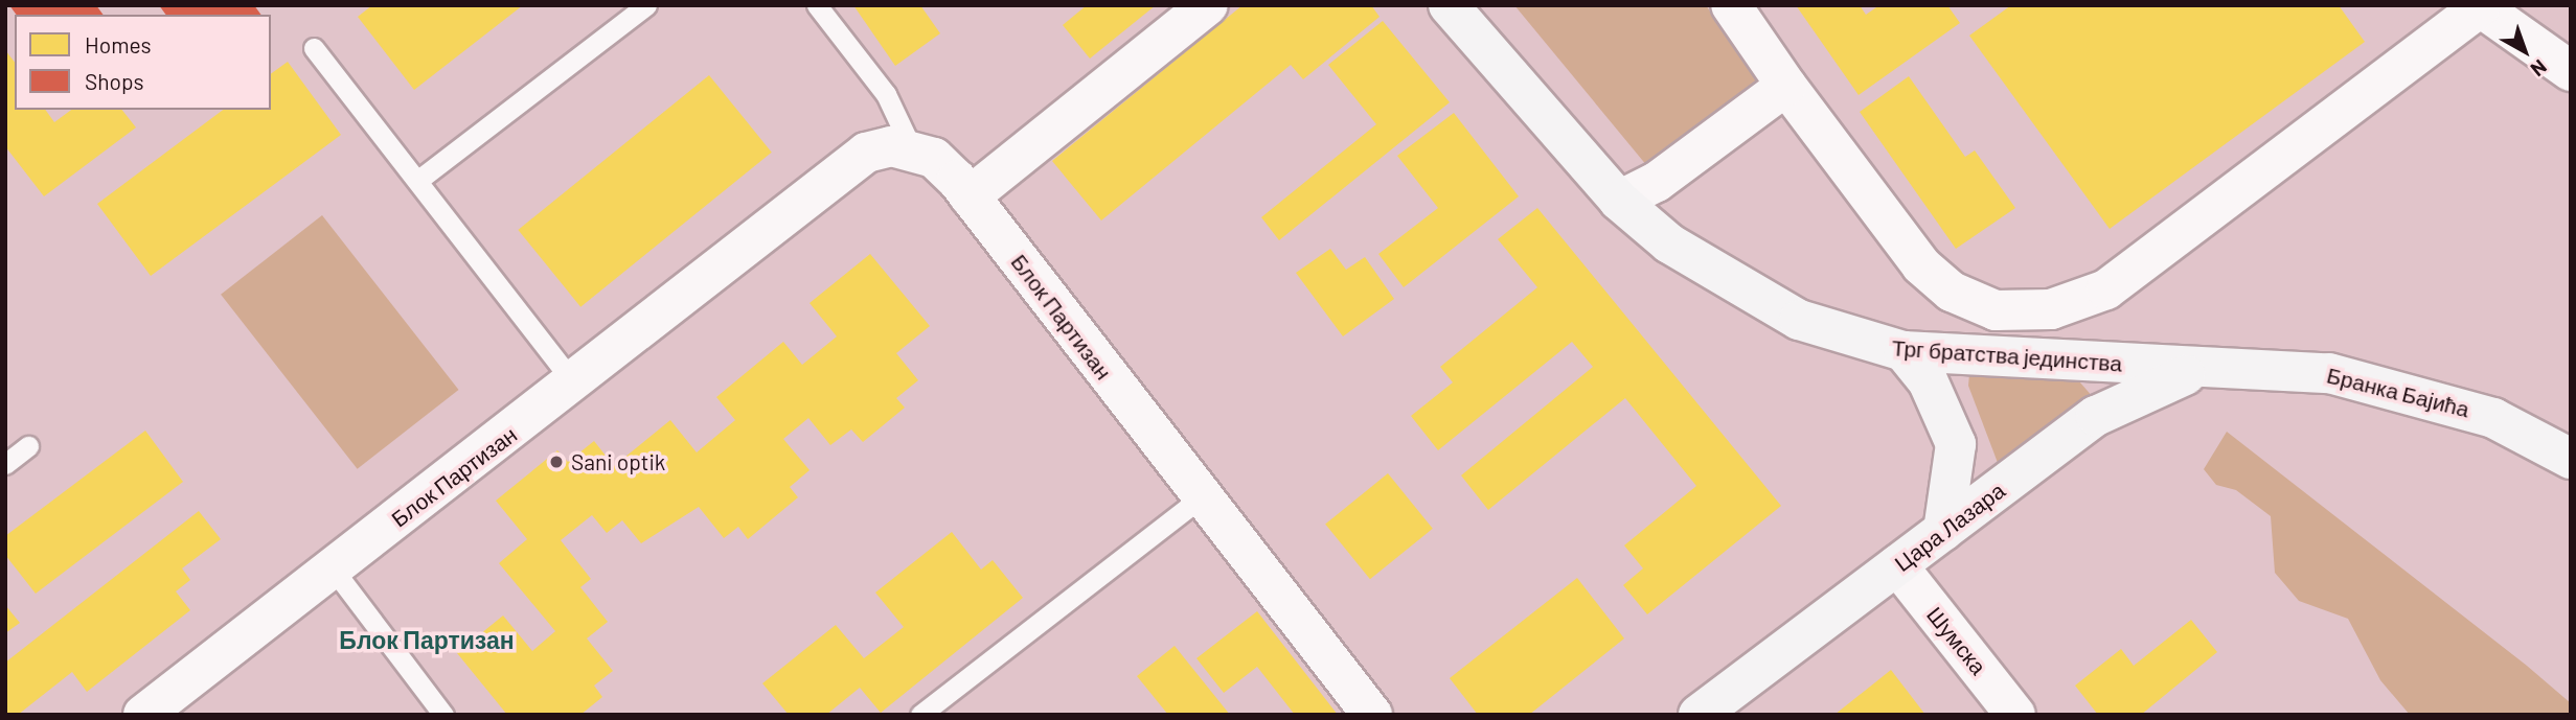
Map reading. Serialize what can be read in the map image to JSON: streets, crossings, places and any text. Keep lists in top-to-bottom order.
{
  "streets": {
    "main road": ["Трг братства јединства", "Бранка Бајића", "Цара Лазара"],
    "street": ["Блок Партизан", "Шумска"]
  },
  "crossings": [
    ["Трг братства јединства", "Бранка Бајића"],
    ["Трг братства јединства", "Цара Лазара"],
    ["Бранка Бајића", "Цара Лазара"],
    ["Цара Лазара", "Шумска"]
  ],
  "districts": ["Блок Партизан"],
  "places": ["Sani optik"],
  "legend": ["Homes", "Shops"],
  "north": "bottom right"
}
